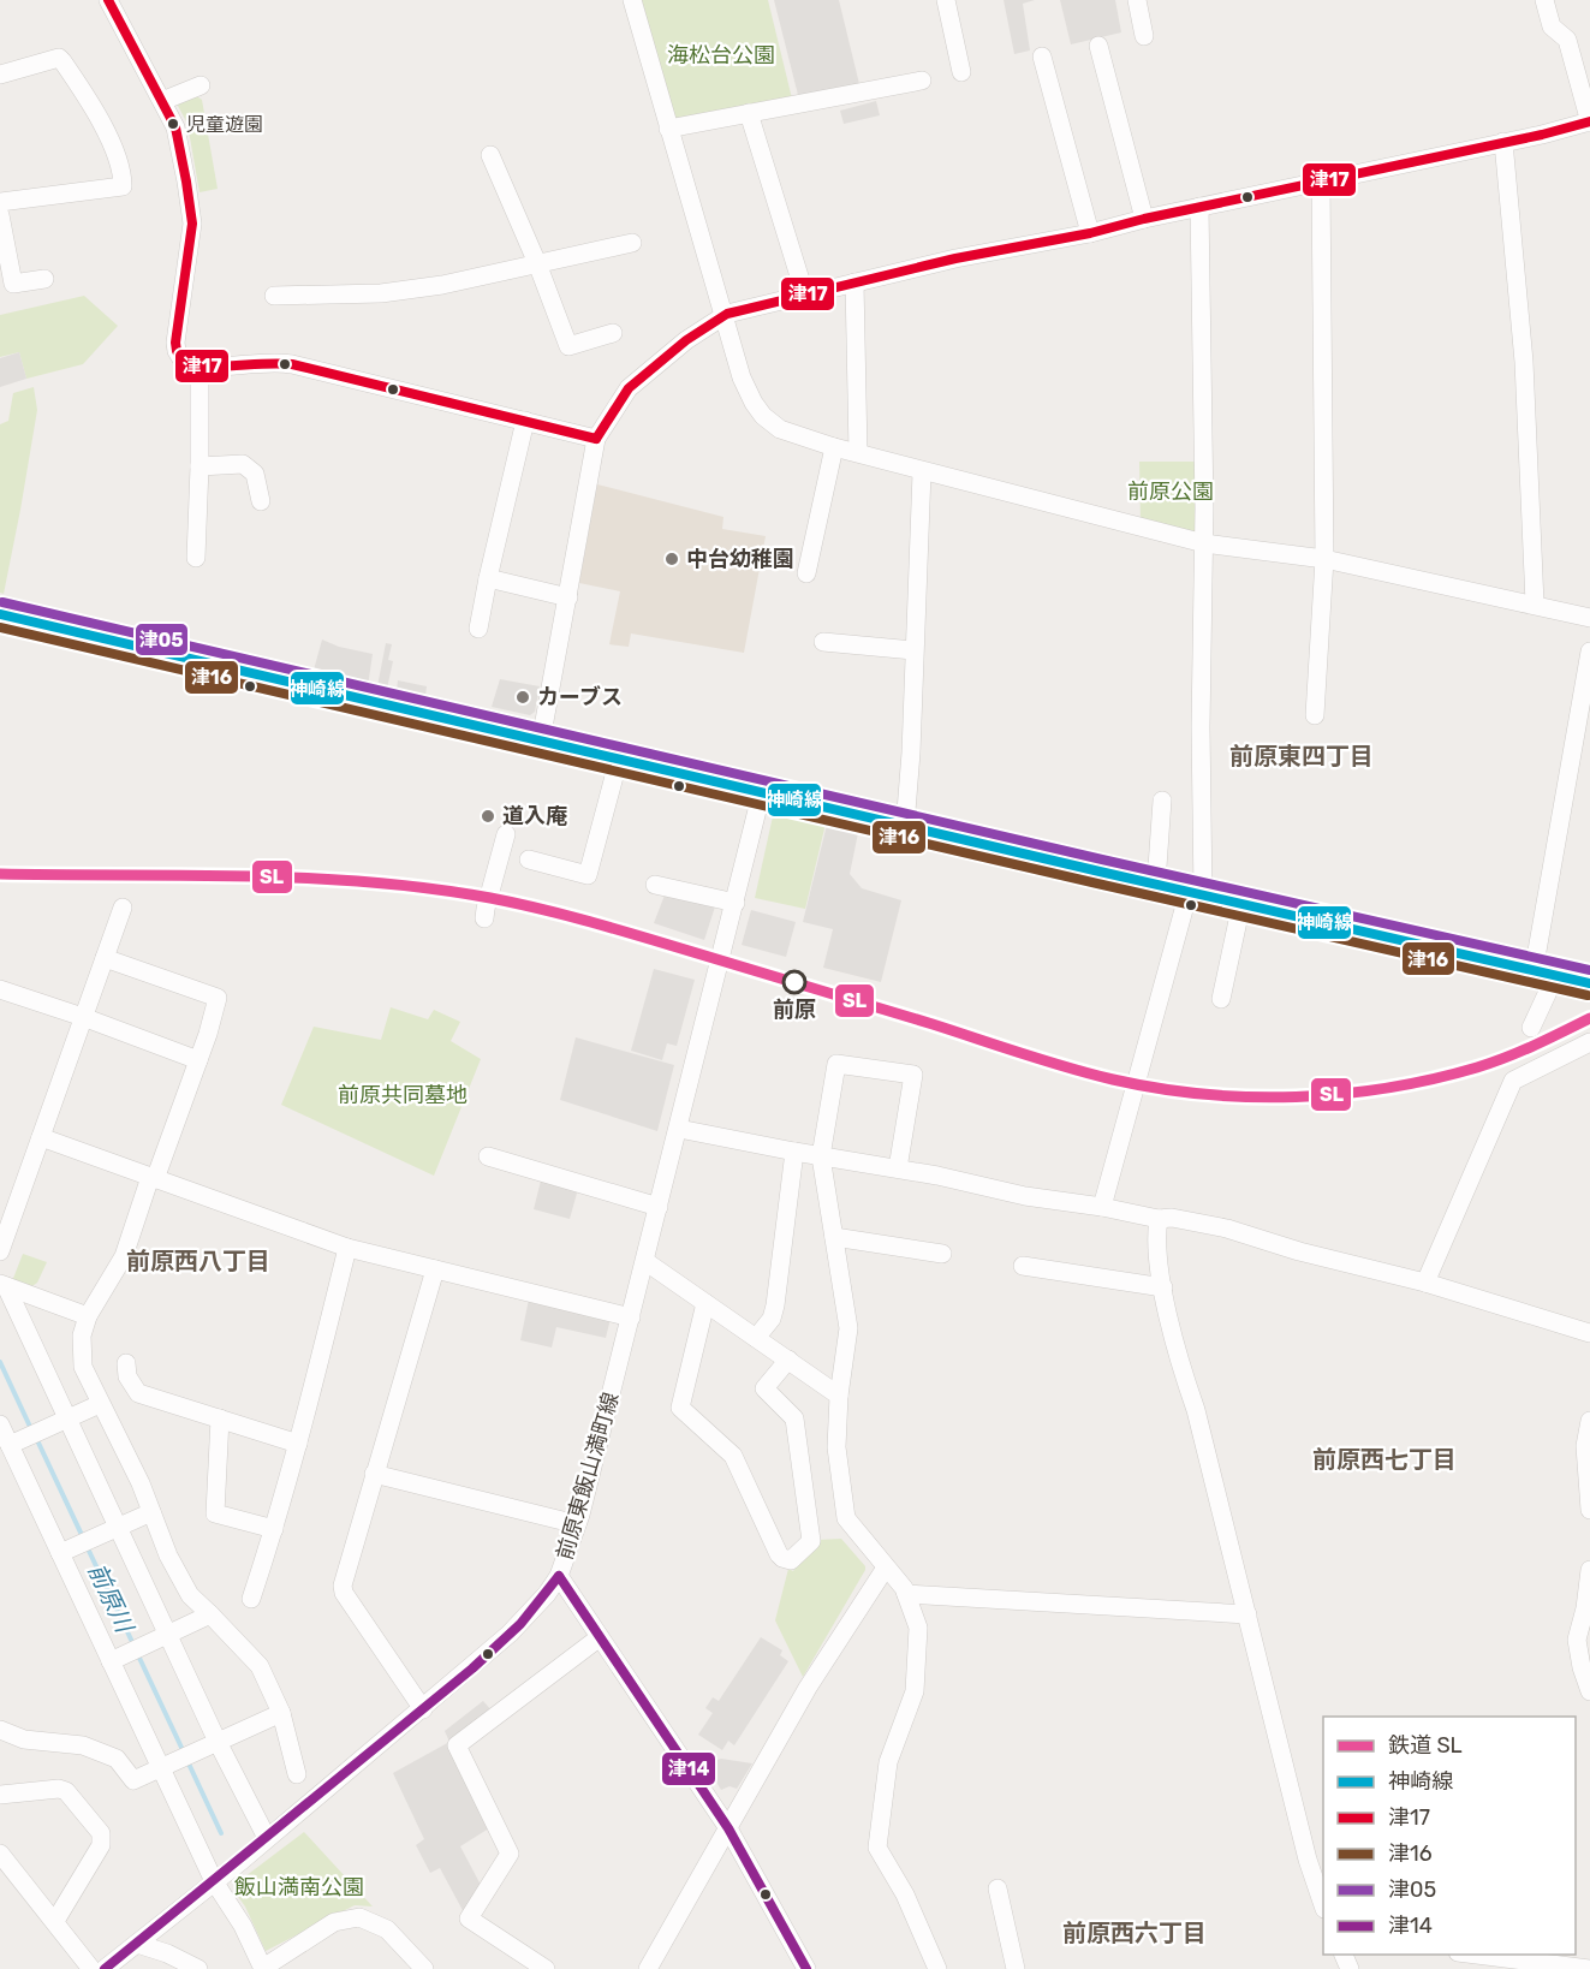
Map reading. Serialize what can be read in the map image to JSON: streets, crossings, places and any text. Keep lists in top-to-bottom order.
{
  "streets": {
    "street": ["前原東飯山満町線"]
  },
  "districts": [
    "前原東四丁目",
    "前原西八丁目",
    "前原西七丁目",
    "前原西六丁目"
  ],
  "water": ["前原川"],
  "parks": [
    "海松台公園",
    "前原公園",
    "前原共同墓地",
    "飯山満南公園"
  ],
  "places": [
    "児童遊園",
    "中台幼稚園",
    "カーブス",
    "道入庵",
    "前原"
  ],
  "lines": [
    "transit line 津17",
    "transit line 津05",
    "transit line 神崎線",
    "transit line 津16",
    "rail line SL",
    "transit line 津14"
  ],
  "legend": [
    "鉄道 SL",
    "神崎線",
    "津17",
    "津16",
    "津05",
    "津14"
  ]
}
